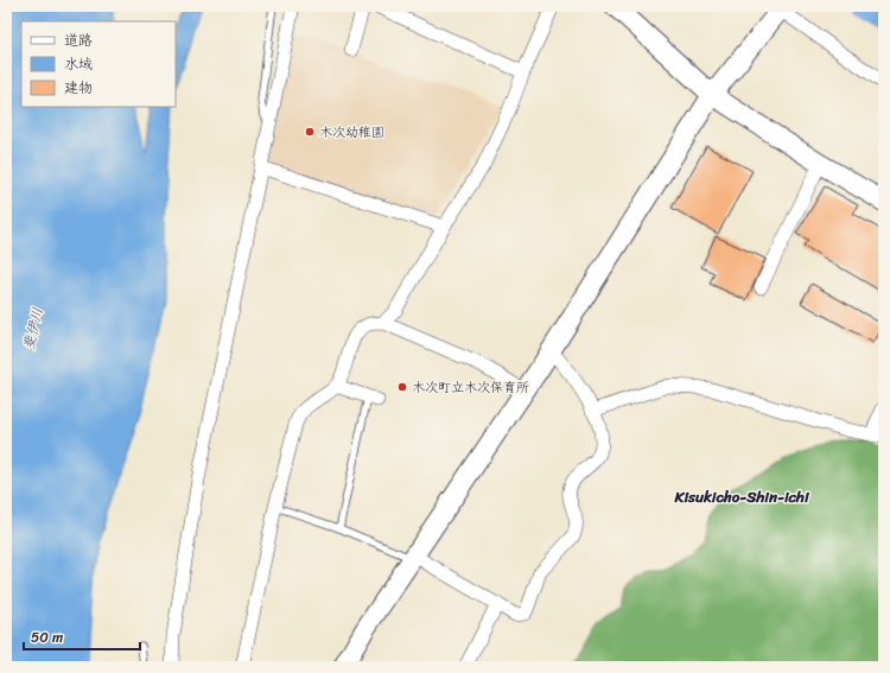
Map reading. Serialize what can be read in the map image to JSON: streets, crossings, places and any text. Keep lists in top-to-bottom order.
{
  "districts": ["Kisukicho-Shin-ichi"],
  "water": ["斐伊川"],
  "places": ["木次幼稚園", "木次町立木次保育所"],
  "legend": ["道路", "水域", "建物"],
  "scale_bar": "50 m"
}
